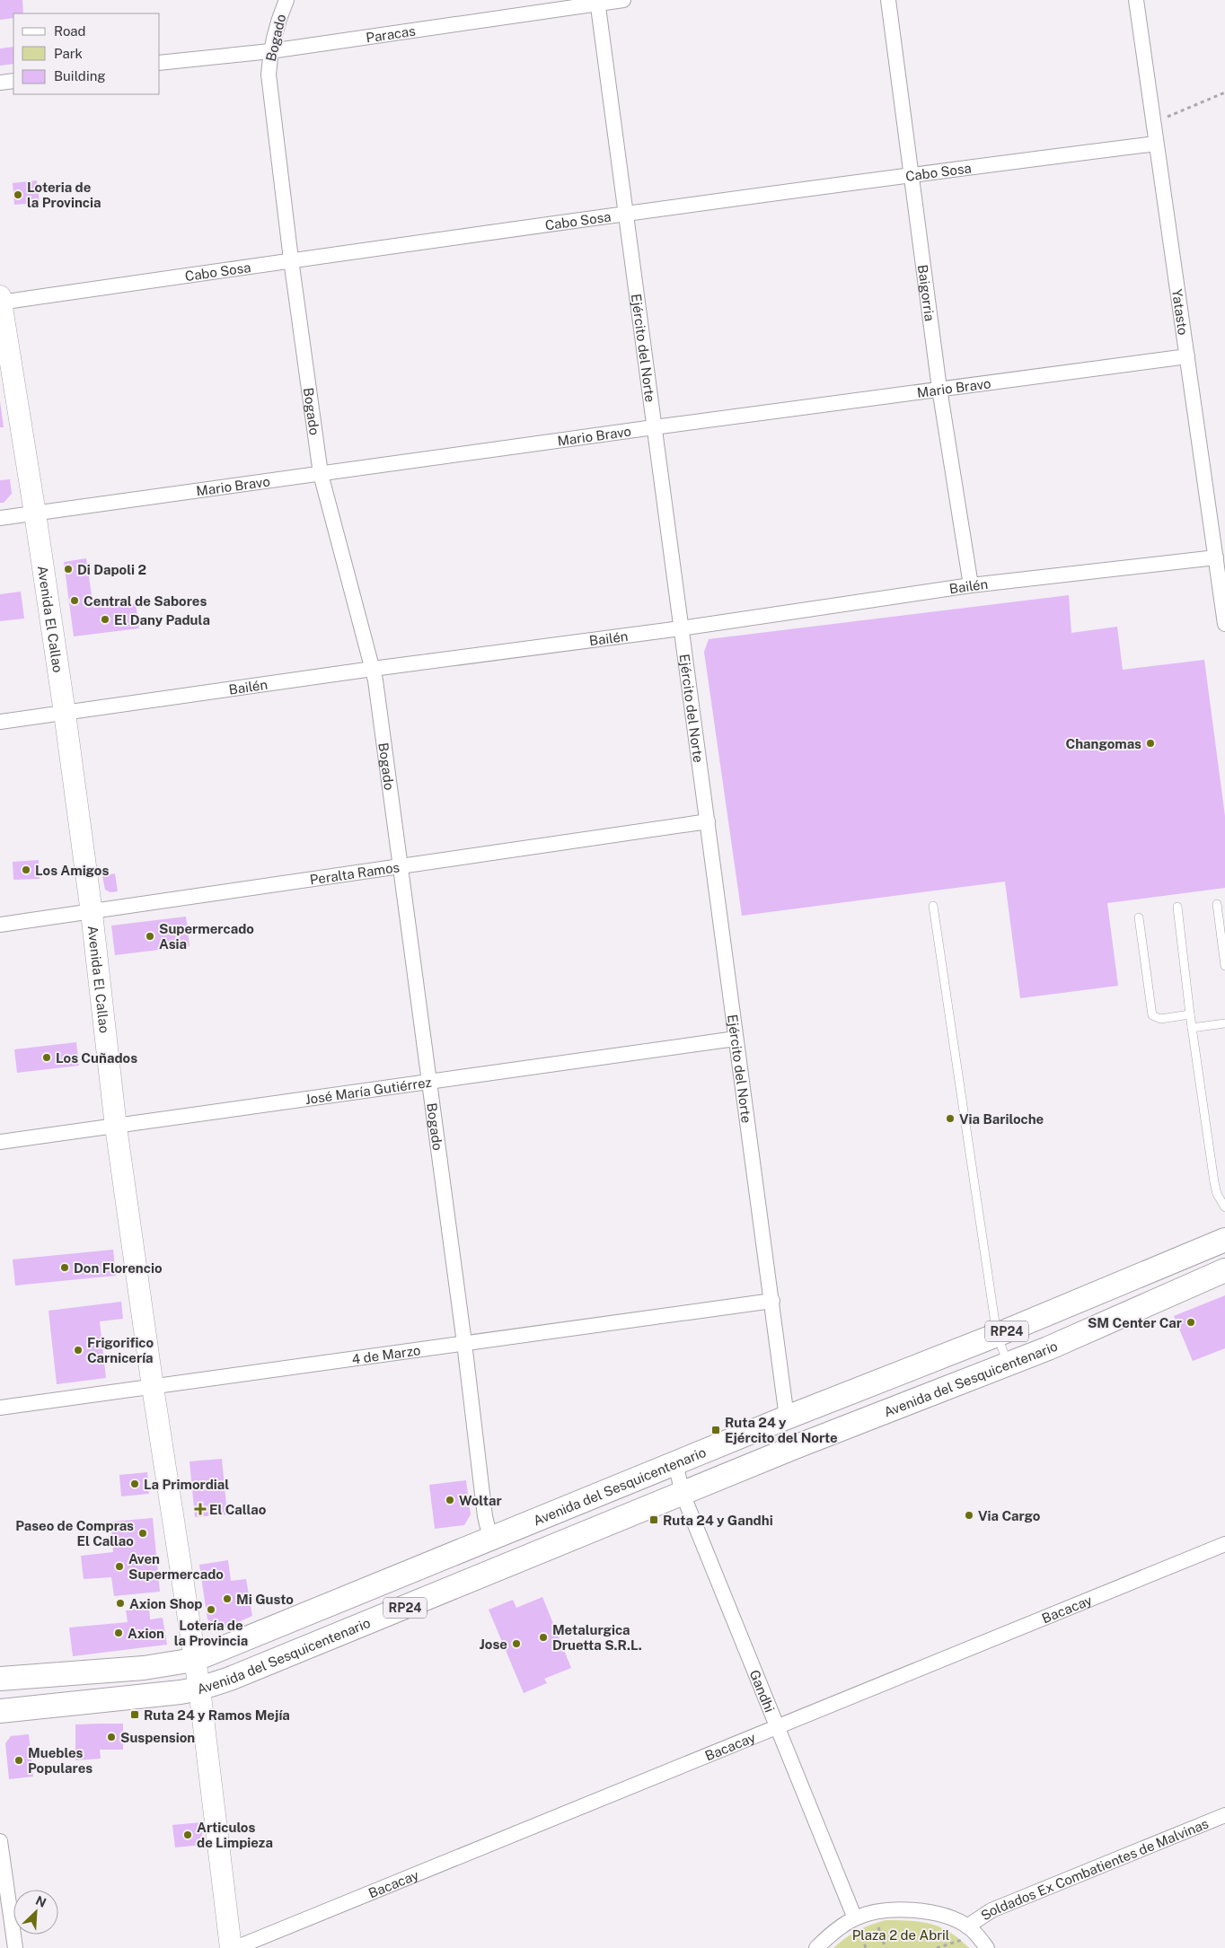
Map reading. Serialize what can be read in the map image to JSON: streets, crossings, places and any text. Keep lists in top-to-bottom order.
{
  "streets": {
    "main road": ["RP24", "Avenida del Sesquicentenario"],
    "street": [
      "Paracas",
      "Bogado",
      "Cabo Sosa",
      "Baigorria",
      "Yatasto",
      "Ejército del Norte",
      "Mario Bravo",
      "Bailén",
      "Avenida El Callao",
      "Peralta Ramos",
      "José María Gutiérrez",
      "4 de Marzo",
      "Bacacay",
      "Gandhi",
      "Soldados Ex Combatientes de Malvinas"
    ]
  },
  "crossings": [
    ["Paracas", "Bogado"],
    ["Paracas", "Ejército del Norte"],
    ["Bogado", "Cabo Sosa"],
    ["Bogado", "Mario Bravo"],
    ["Bogado", "Bailén"],
    ["Bogado", "Peralta Ramos"],
    ["Bogado", "José María Gutiérrez"],
    ["Bogado", "4 de Marzo"],
    ["Bogado", "Avenida del Sesquicentenario"],
    ["Cabo Sosa", "Baigorria"],
    ["Cabo Sosa", "Yatasto"],
    ["Cabo Sosa", "Ejército del Norte"],
    ["Cabo Sosa", "Avenida El Callao"],
    ["Baigorria", "Mario Bravo"],
    ["Baigorria", "Bailén"],
    ["Yatasto", "Mario Bravo"],
    ["Yatasto", "Bailén"],
    ["Ejército del Norte", "Mario Bravo"],
    ["Ejército del Norte", "Bailén"],
    ["Ejército del Norte", "Peralta Ramos"],
    ["Ejército del Norte", "José María Gutiérrez"],
    ["Ejército del Norte", "4 de Marzo"],
    ["Ejército del Norte", "Avenida del Sesquicentenario"],
    ["Mario Bravo", "Avenida El Callao"],
    ["Bailén", "Avenida El Callao"],
    ["Avenida El Callao", "Peralta Ramos"],
    ["Avenida El Callao", "José María Gutiérrez"],
    ["Avenida El Callao", "4 de Marzo"],
    ["Avenida El Callao", "Avenida del Sesquicentenario"],
    ["Avenida del Sesquicentenario", "Gandhi"],
    ["Bacacay", "Gandhi"],
    ["Gandhi", "Soldados Ex Combatientes de Malvinas"]
  ],
  "parks": ["Plaza 2 de Abril"],
  "places": {
    "other": [
      "Loteria de la Provincia",
      "Di Dapoli 2",
      "Central de Sabores",
      "El Dany Padula",
      "Changomas",
      "Los Amigos",
      "Supermercado Asia",
      "Los Cuñados",
      "Via Bariloche",
      "Don Florencio",
      "SM Center Car",
      "Frigorifico Carnicería",
      "La Primordial",
      "Woltar",
      "Via Cargo",
      "Paseo de Compras El Callao",
      "Aven Supermercado",
      "Mi Gusto",
      "Axion Shop",
      "Lotería de la Provincia",
      "Axion",
      "Metalurgica Druetta S.R.L.",
      "Jose",
      "Suspension",
      "Muebles Populares",
      "Articulos de Limpieza"
    ],
    "transit": ["Ruta 24 y Ejército del Norte", "Ruta 24 y Gandhi", "Ruta 24 y Ramos Mejía"],
    "health": ["El Callao"]
  },
  "legend": ["Road", "Park", "Building"],
  "north": "top right"
}
